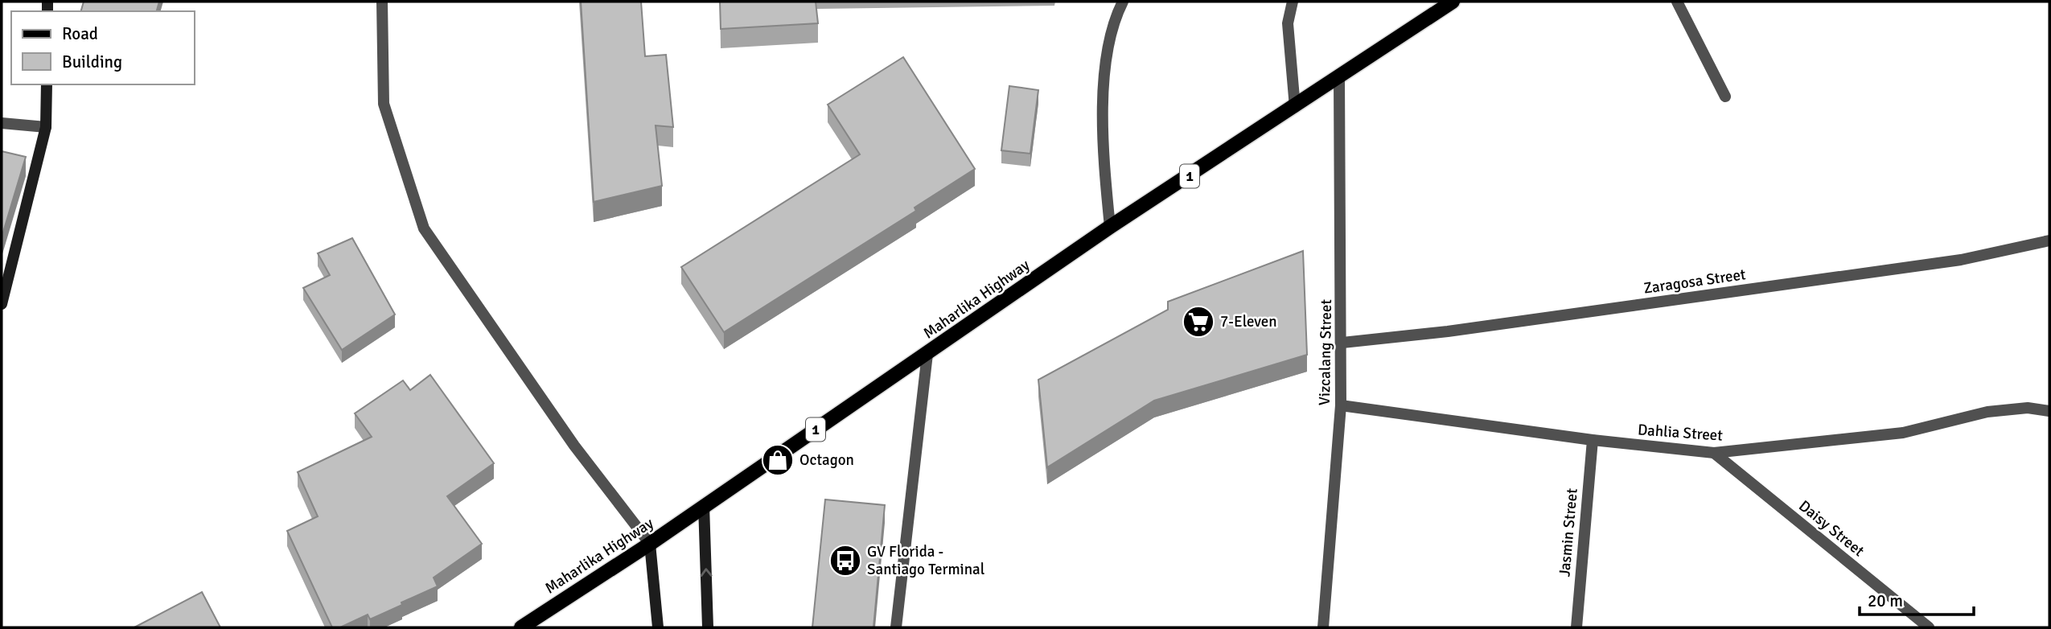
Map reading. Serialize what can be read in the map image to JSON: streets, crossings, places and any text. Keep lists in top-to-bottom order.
{
  "streets": {
    "main road": ["1", "Maharlika Highway"],
    "street": [
      "Zaragosa Street",
      "Vizcalang Street",
      "Dahlia Street",
      "Daisy Street",
      "Jasmin Street"
    ]
  },
  "crossings": [
    ["Zaragosa Street", "Vizcalang Street"],
    ["Maharlika Highway", "Vizcalang Street"],
    ["Vizcalang Street", "Dahlia Street"],
    ["Dahlia Street", "Daisy Street"],
    ["Dahlia Street", "Jasmin Street"]
  ],
  "places": {
    "supermarket": ["7-Eleven"],
    "shop": ["Octagon"],
    "bus stop": ["GV Florida - Santiago Terminal"]
  },
  "legend": ["Road", "Building"],
  "scale_bar": "20 m"
}
